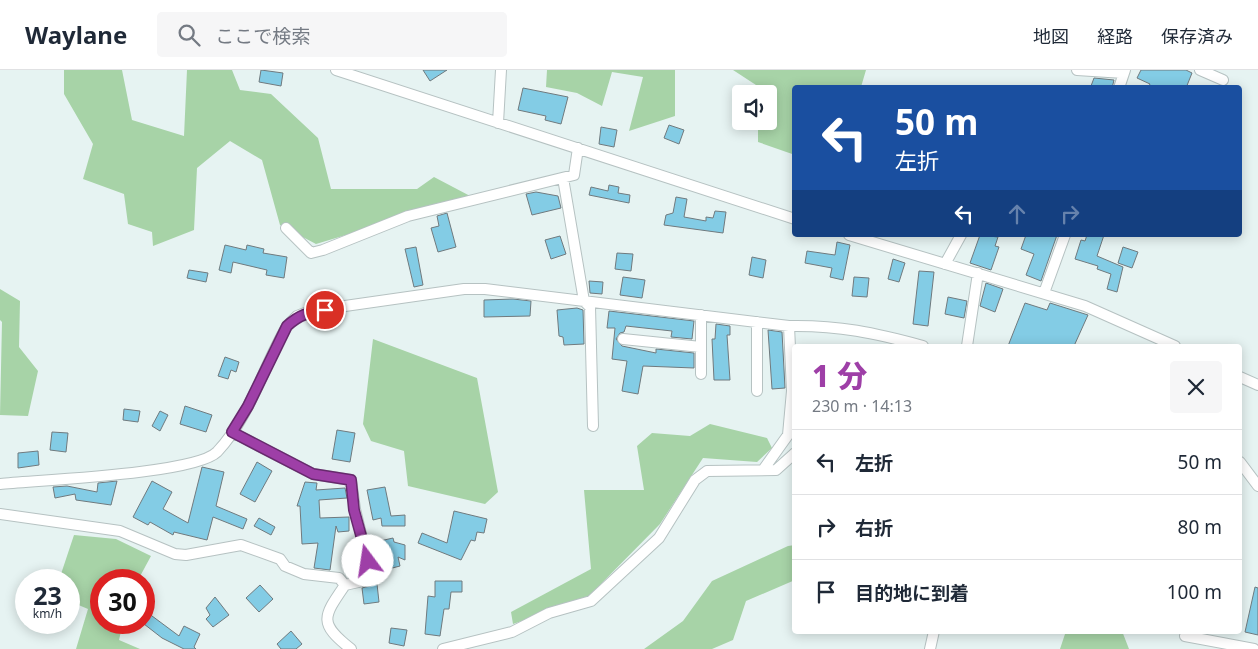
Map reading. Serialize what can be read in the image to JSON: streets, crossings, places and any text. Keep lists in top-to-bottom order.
{
  "page": {
    "header": "Waylane",
    "search": "ここで検索",
    "nav": ["地図", "経路", "保存済み"],
    "turn": ["50 m", "左折"],
    "heading": ["1 分", "230 m · 14:13"],
    "list": [
      {
        "name": "左折",
        "value": "50 m"
      },
      {
        "name": "右折",
        "value": "80 m"
      },
      {
        "name": "目的地に到着",
        "value": "100 m"
      }
    ],
    "speed": "23 km/h",
    "limit": "30"
  }
}
